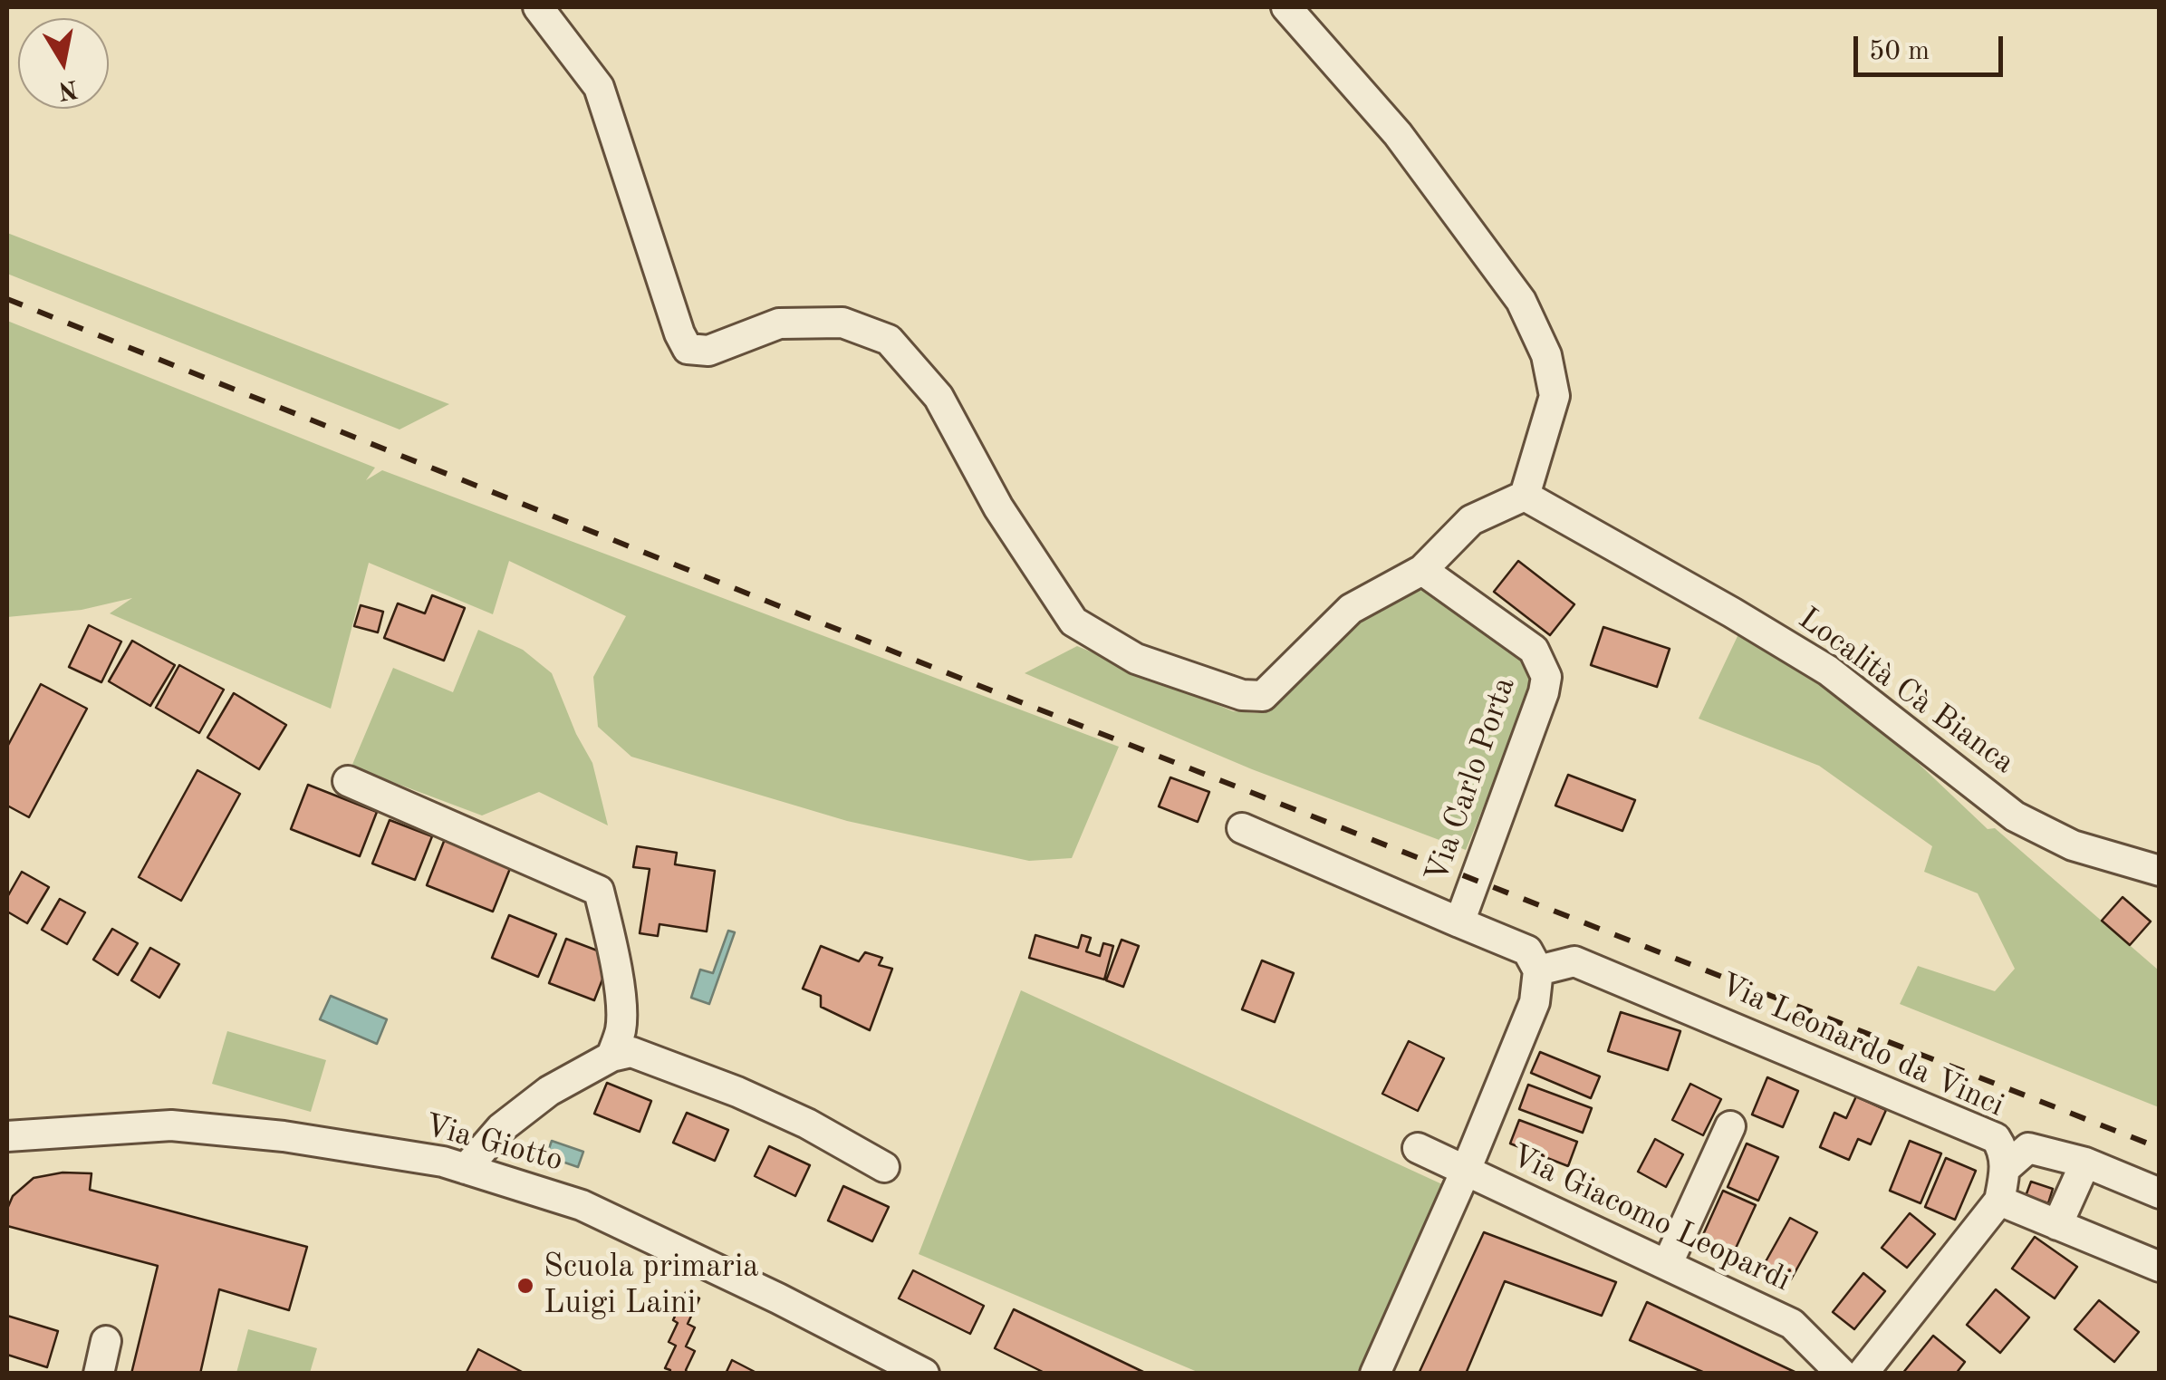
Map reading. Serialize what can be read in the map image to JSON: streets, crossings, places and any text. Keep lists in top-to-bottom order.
{
  "streets": {
    "street": [
      "Località Cà Bianca",
      "Via Carlo Porta",
      "Via Leonardo da Vinci",
      "Via Giotto",
      "Via Giacomo Leopardi"
    ]
  },
  "crossings": [
    ["Via Carlo Porta", "Via Leonardo da Vinci"]
  ],
  "places": ["Scuola primaria Luigi Laini"],
  "scale_bar": "50 m",
  "north": "bottom"
}
